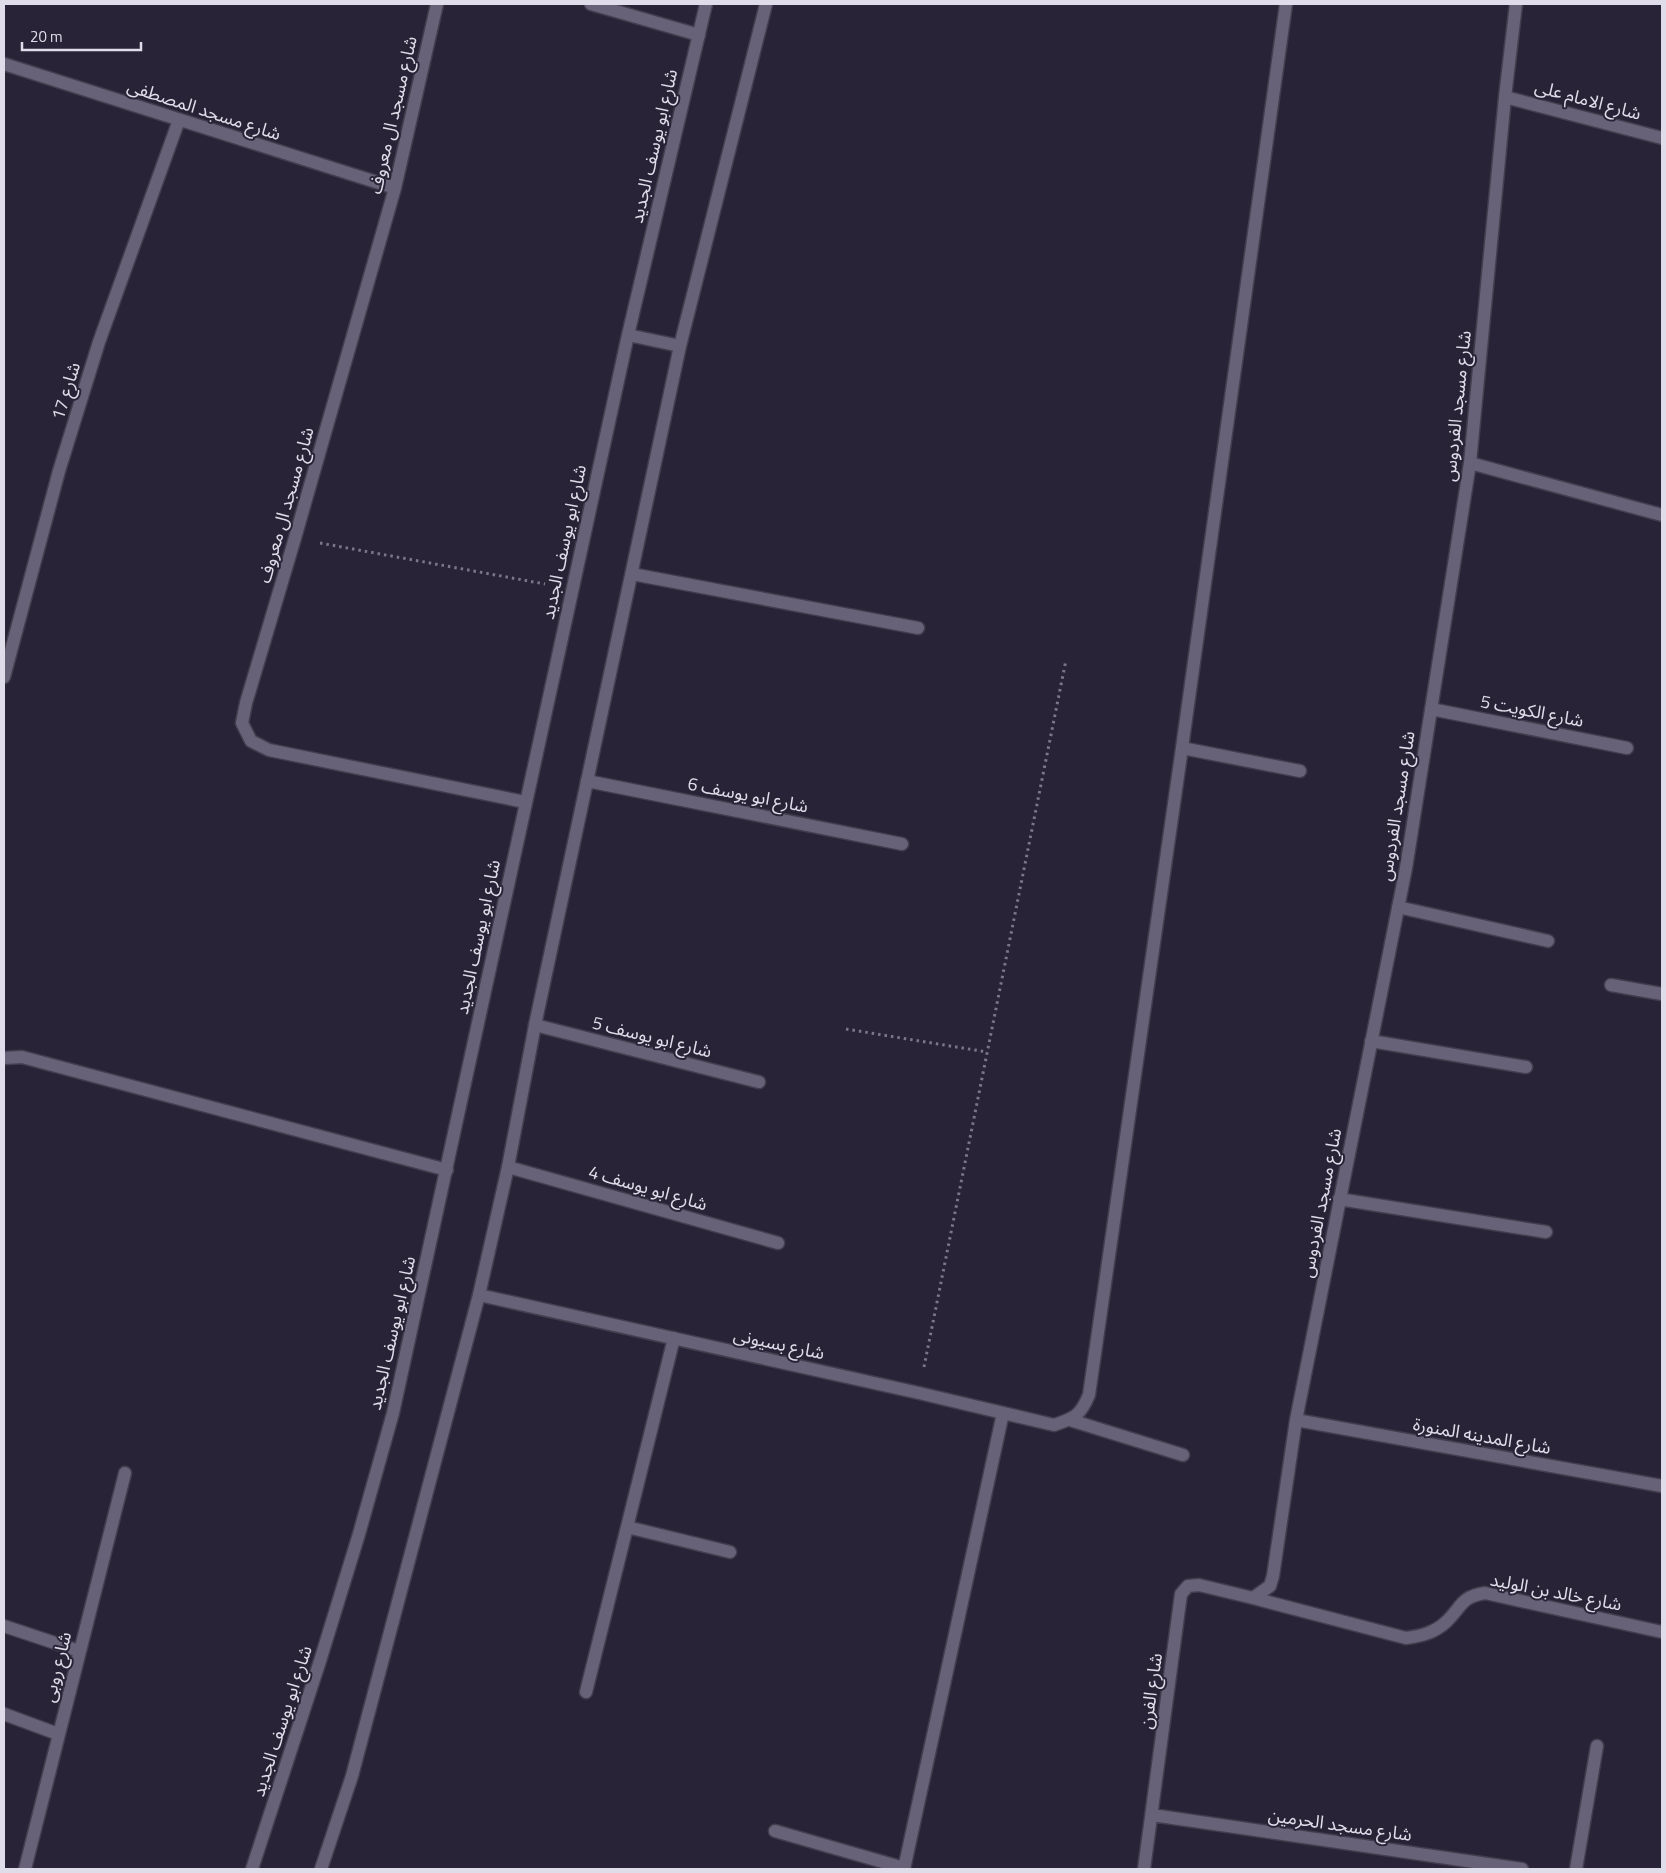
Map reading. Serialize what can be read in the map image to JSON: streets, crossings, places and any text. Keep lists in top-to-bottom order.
{
  "streets": {
    "street": [
      "شارع الامام على",
      "شارع مسجد المصطفى",
      "شارع مسجد ال معروف",
      "شارع ابو يوسف الجديد",
      "شارع 17",
      "شارع مسجد الفردوس",
      "شارع الكويت 5",
      "شارع ابو يوسف 6",
      "شارع ابو يوسف 5",
      "شارع ابو يوسف 4",
      "شارع بسيونى",
      "شارع المدينه المنورة",
      "شارع خالد بن الوليد",
      "شارع روبى",
      "شارع الفرن",
      "شارع مسجد الحرمين"
    ]
  },
  "crossings": [
    ["شارع الامام على", "شارع مسجد الفردوس"],
    ["شارع مسجد المصطفى", "شارع مسجد ال معروف"],
    ["شارع مسجد المصطفى", "شارع 17"],
    ["شارع مسجد ال معروف", "شارع ابو يوسف الجديد"],
    ["شارع مسجد الفردوس", "شارع الكويت 5"],
    ["شارع مسجد الفردوس", "شارع المدينه المنورة"],
    ["شارع مسجد الفردوس", "شارع خالد بن الوليد"],
    ["شارع مسجد الفردوس", "شارع الفرن"],
    ["شارع خالد بن الوليد", "شارع الفرن"],
    ["شارع الفرن", "شارع مسجد الحرمين"]
  ],
  "scale_bar": "20 m"
}
